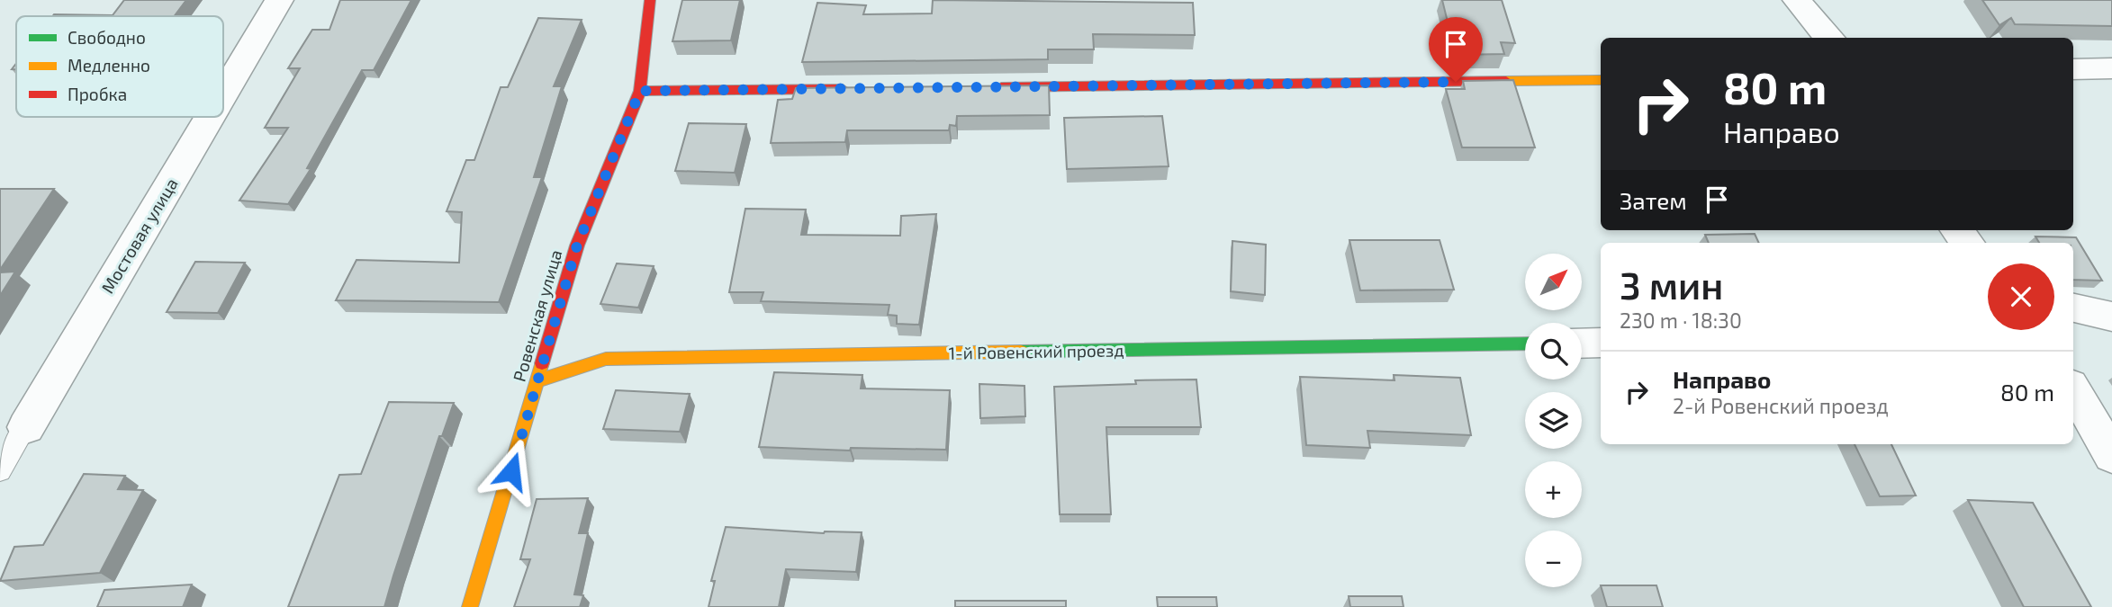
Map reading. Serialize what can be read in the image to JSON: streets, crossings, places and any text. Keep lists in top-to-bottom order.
{
  "streets": {
    "street": ["Мостовая улица", "Ровенская улица", "1-й Ровенский проезд"]
  },
  "crossings": [
    ["Ровенская улица", "1-й Ровенский проезд"]
  ],
  "legend": ["Свободно", "Медленно", "Пробка"],
  "north": "top right",
  "page": {
    "turn": ["80 m", "Направо"],
    "then": "Затем",
    "heading": ["3 мин", "230 m · 18:30"],
    "map_buttons": ["+", "−"],
    "list": [
      {
        "name": "Направо",
        "note": "2-й Ровенский проезд",
        "value": "80 m"
      }
    ]
  }
}
